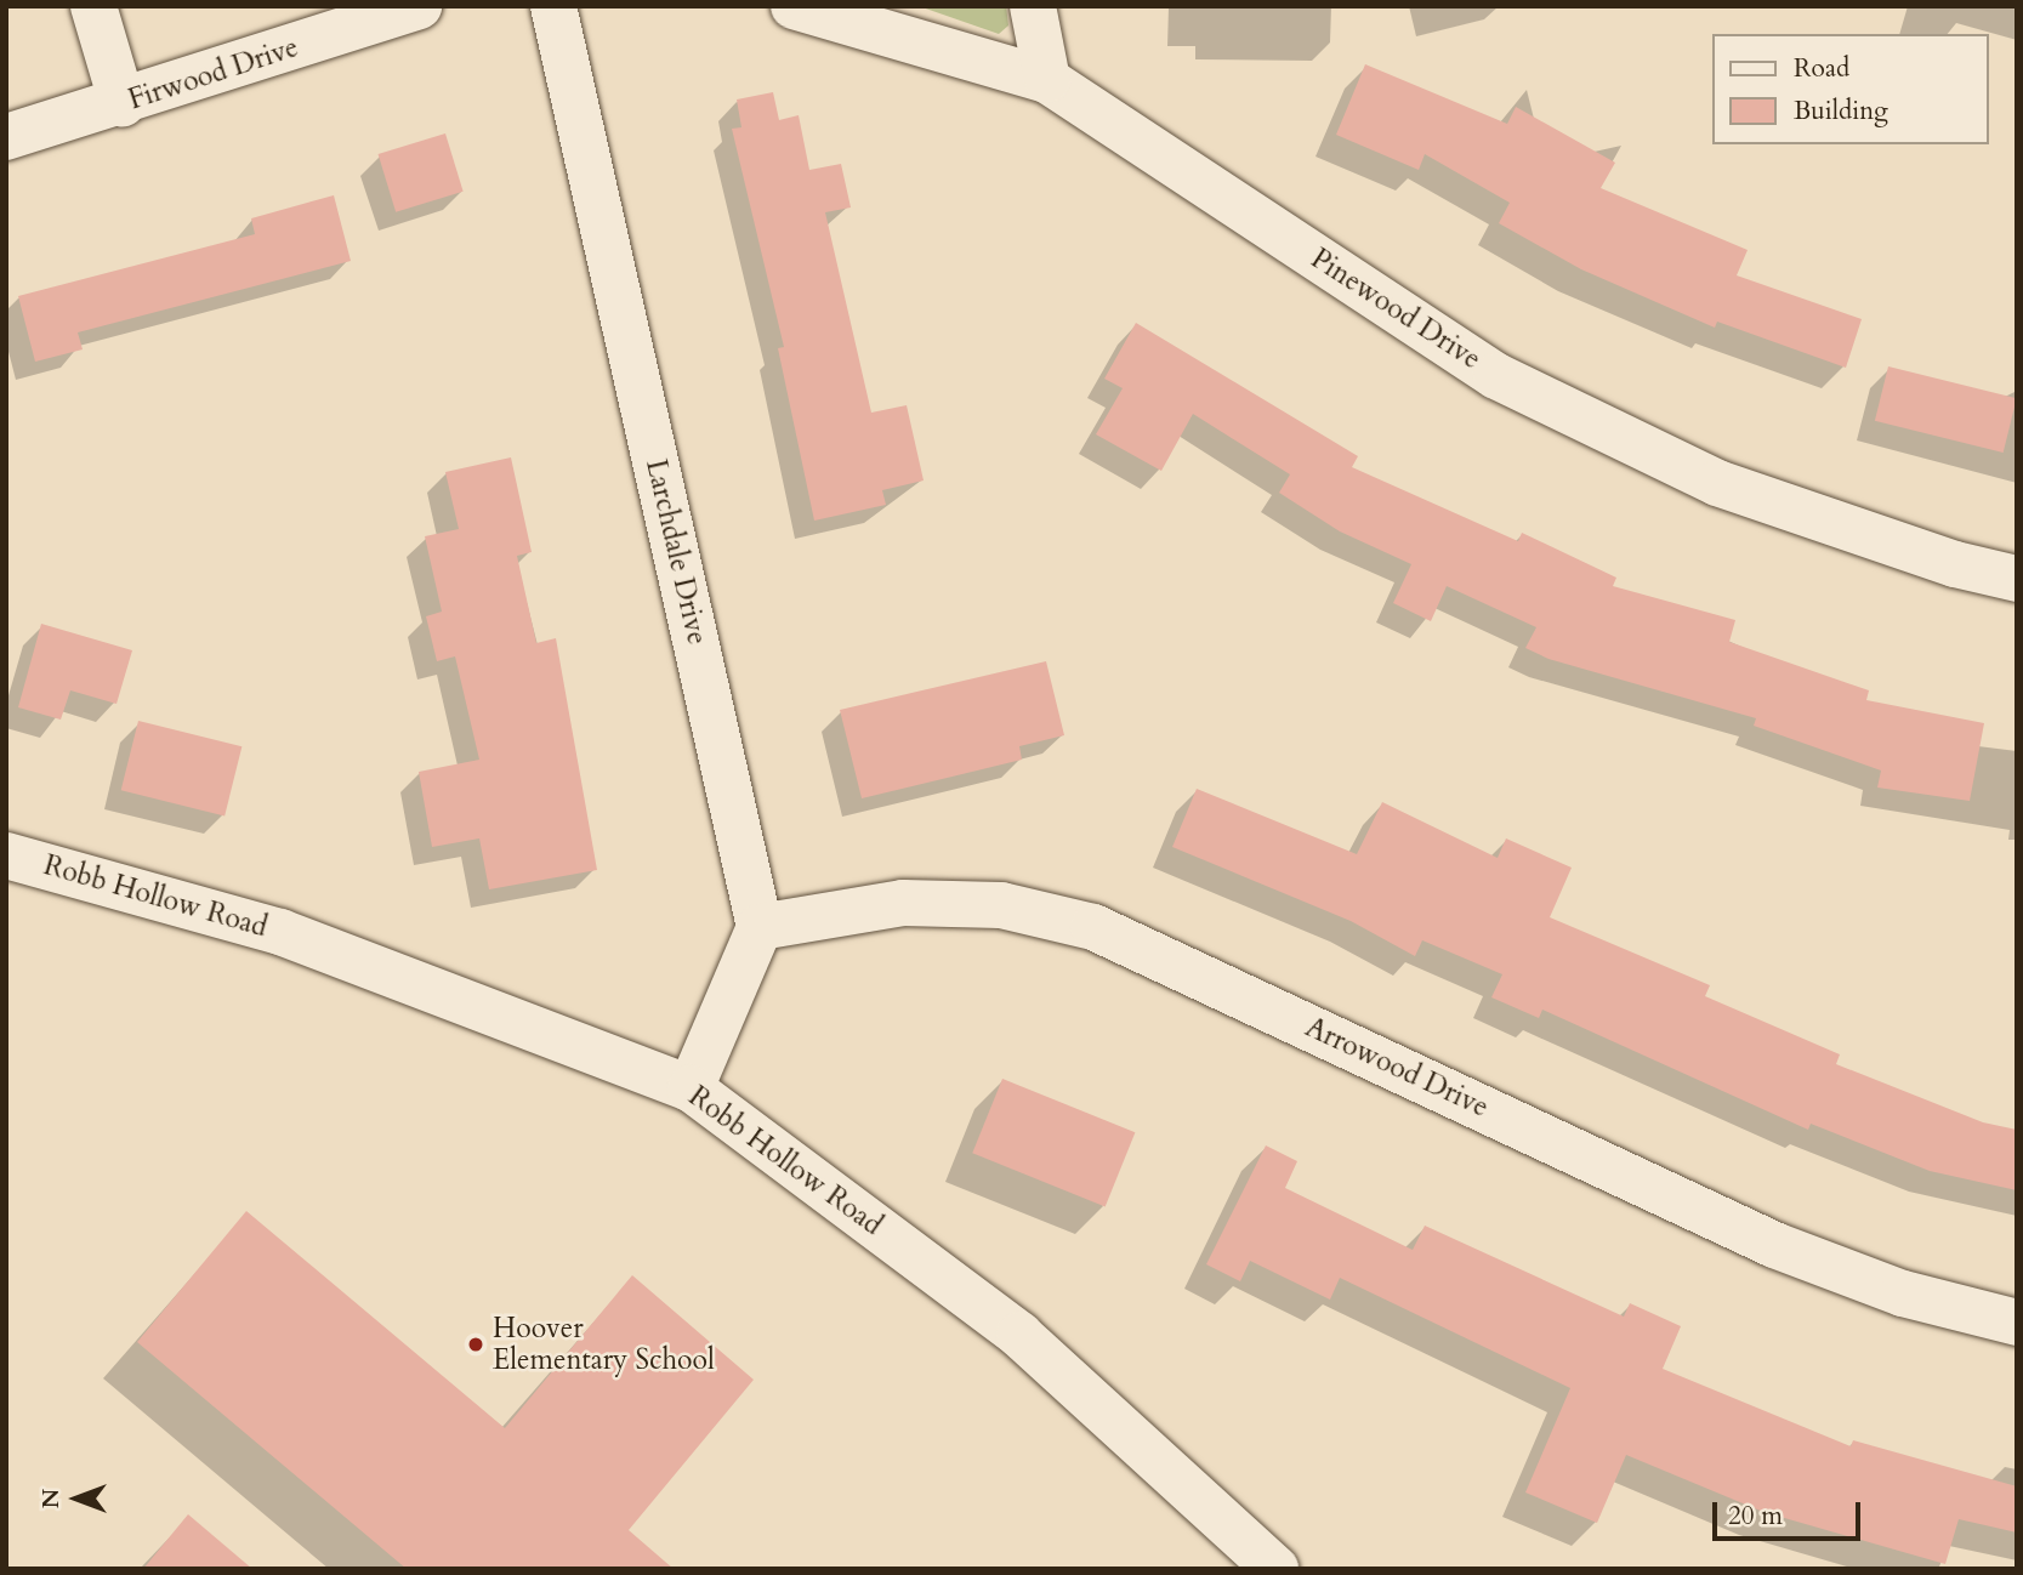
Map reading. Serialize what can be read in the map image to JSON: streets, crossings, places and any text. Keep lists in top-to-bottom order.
{
  "streets": {
    "street": [
      "Firwood Drive",
      "Pinewood Drive",
      "Larchdale Drive",
      "Robb Hollow Road",
      "Arrowood Drive"
    ]
  },
  "crossings": [
    ["Larchdale Drive", "Arrowood Drive"]
  ],
  "places": ["Hoover Elementary School"],
  "legend": ["Road", "Building"],
  "scale_bar": "20 m",
  "north": "left"
}
